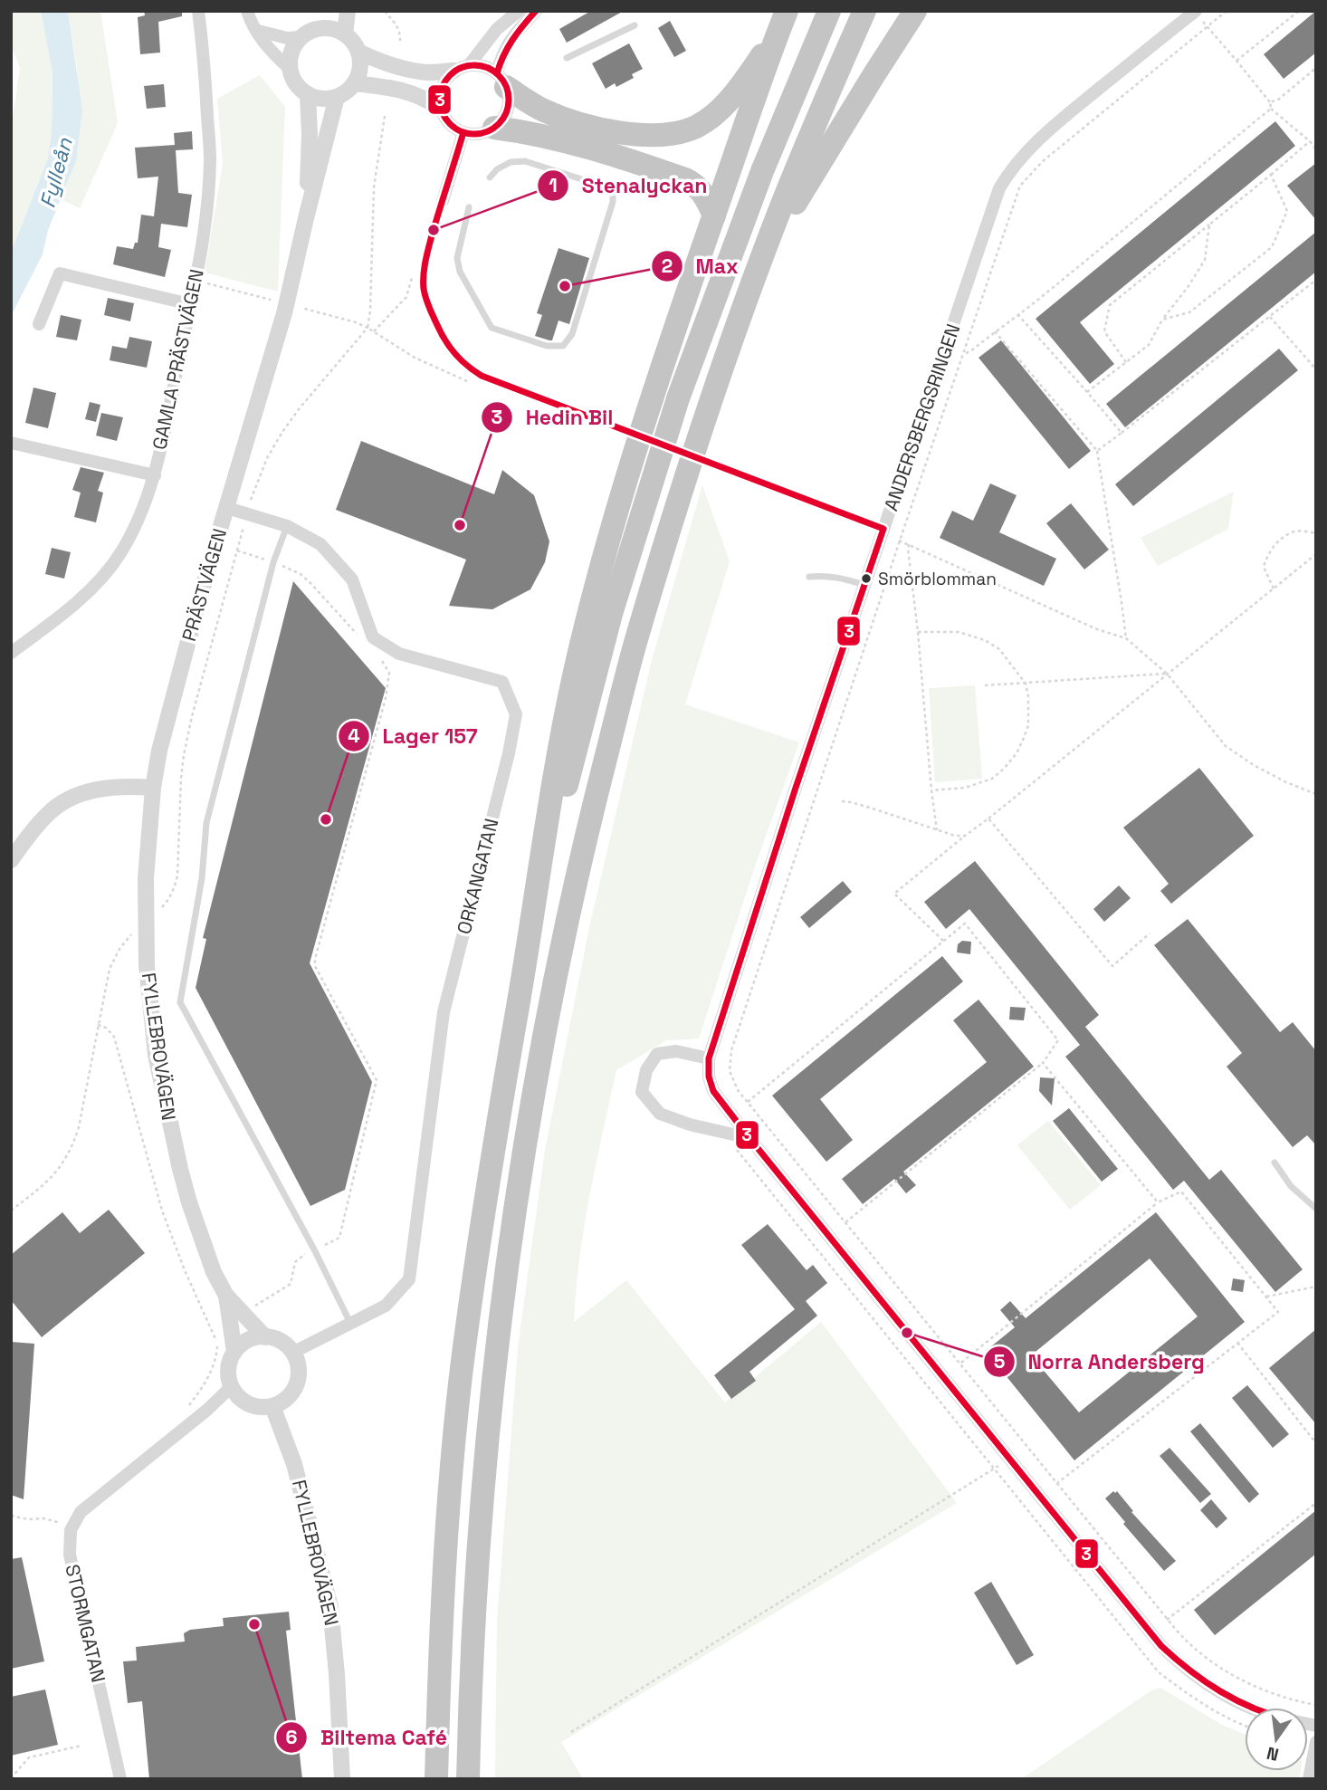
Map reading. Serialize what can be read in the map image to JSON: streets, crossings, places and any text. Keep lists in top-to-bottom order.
{
  "streets": {
    "street": [
      "GAMLA PRÄSTVÄGEN",
      "ANDERSBERGSRINGEN",
      "PRÄSTVÄGEN",
      "ORKANGATAN",
      "FYLLEBROVÄGEN",
      "STORMGATAN"
    ]
  },
  "crossings": [
    ["PRÄSTVÄGEN", "ORKANGATAN"],
    ["PRÄSTVÄGEN", "FYLLEBROVÄGEN"],
    ["ORKANGATAN", "FYLLEBROVÄGEN"],
    ["ORKANGATAN", "STORMGATAN"],
    ["FYLLEBROVÄGEN", "STORMGATAN"]
  ],
  "water": ["Fylleån"],
  "places": [
    "Stenalyckan",
    "Max",
    "Hedin Bil",
    "Smörblomman",
    "Lager 157",
    "Norra Andersberg",
    "Biltema Café"
  ],
  "lines": ["transit line 3"],
  "north": "bottom"
}
